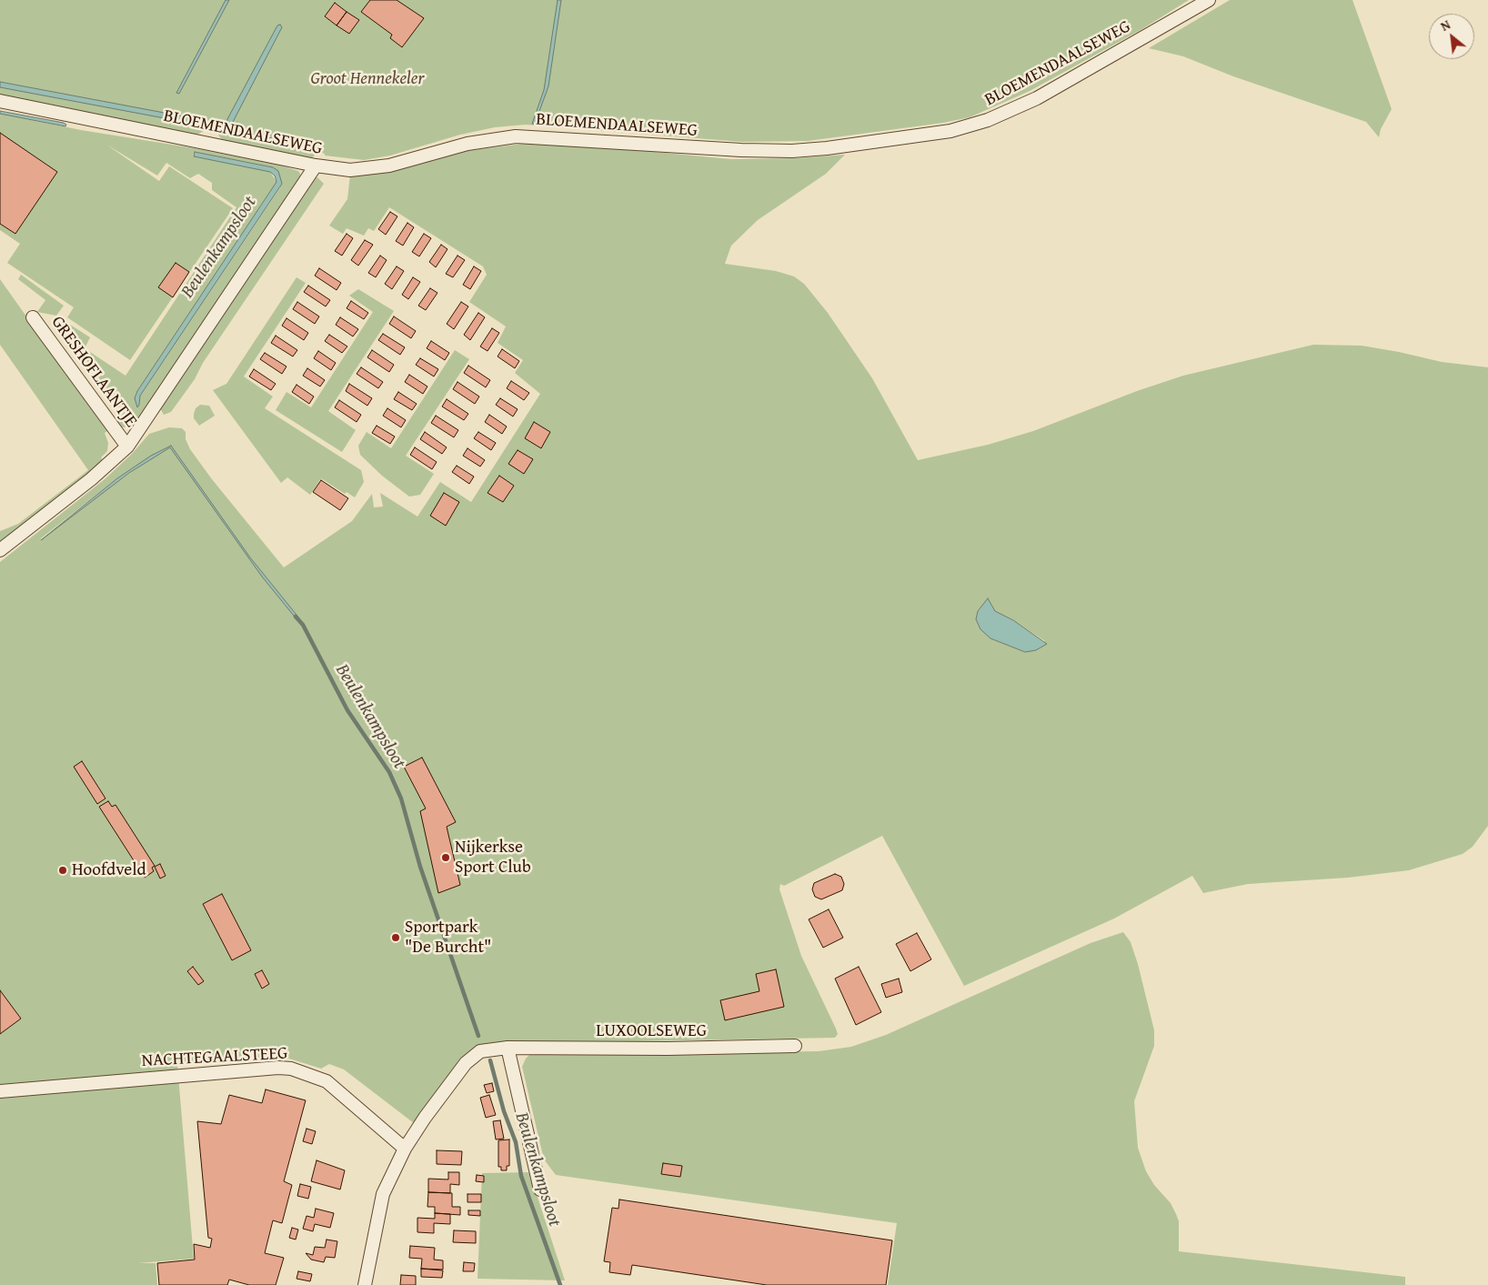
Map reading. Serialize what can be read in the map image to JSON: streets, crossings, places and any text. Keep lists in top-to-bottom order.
{
  "streets": {
    "street": [
      "BLOEMENDAALSEWEG",
      "GRESHOFLAANTJE",
      "LUXOOLSEWEG",
      "NACHTEGAALSTEEG"
    ]
  },
  "crossings": [
    ["LUXOOLSEWEG", "NACHTEGAALSTEEG"]
  ],
  "water": ["Beulenkampsloot"],
  "parks": ["Groot Hennekeler"],
  "places": ["Nijkerkse Sport Club", "Hoofdveld", "Sportpark \"De Burcht\""],
  "north": "top left"
}
